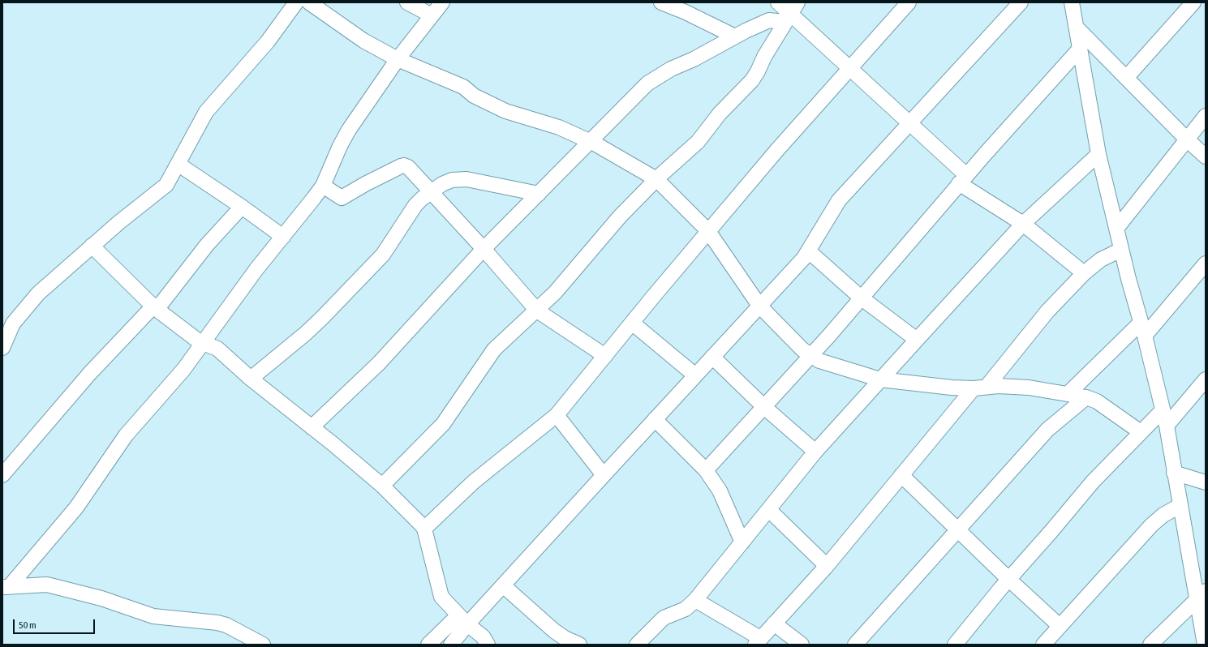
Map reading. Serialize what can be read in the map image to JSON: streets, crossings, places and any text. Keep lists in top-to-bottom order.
{
  "scale_bar": "50 m"
}
